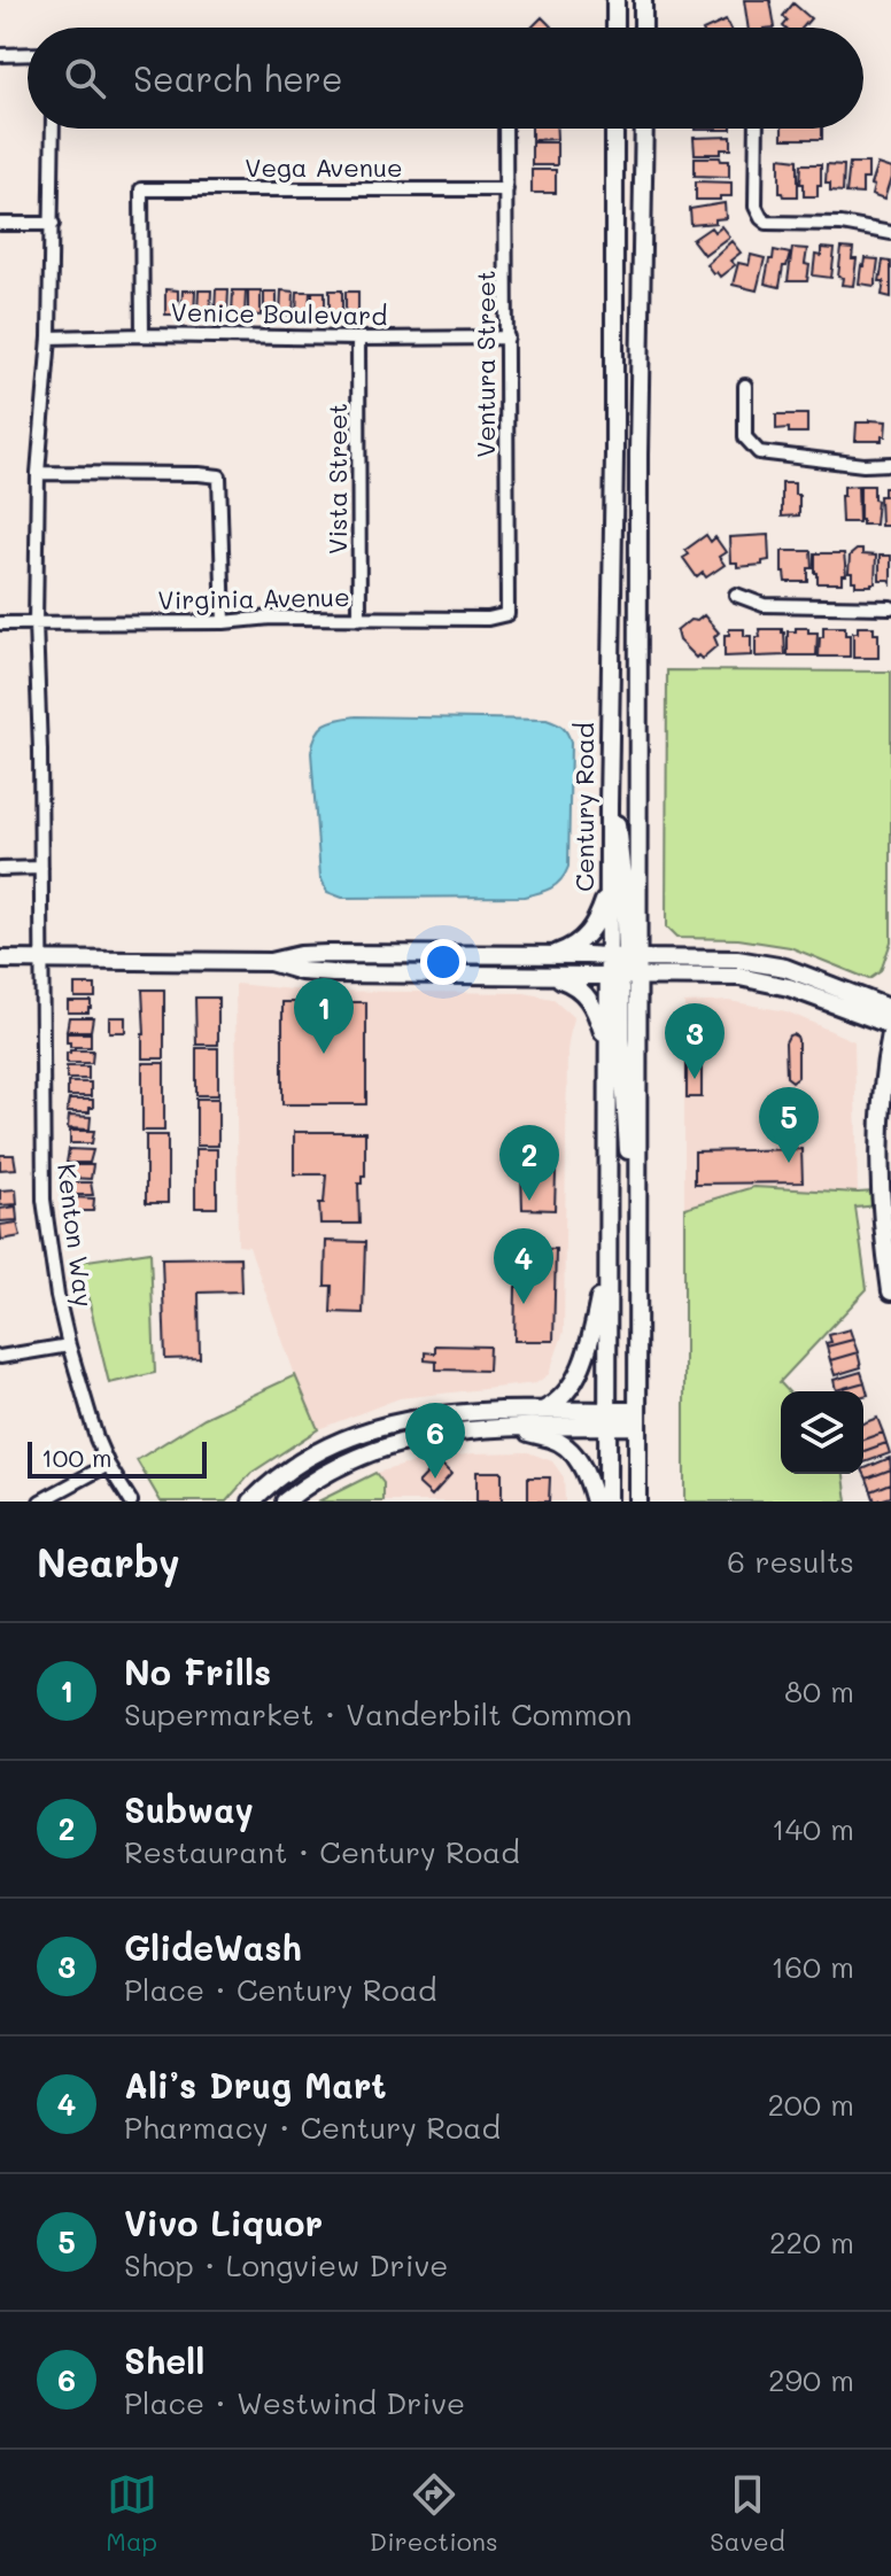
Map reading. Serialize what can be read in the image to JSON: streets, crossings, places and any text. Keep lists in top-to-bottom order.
{
  "streets": {
    "main road": ["Century Road"],
    "street": [
      "Vega Avenue",
      "Venice Boulevard",
      "Ventura Street",
      "Vista Street",
      "Virginia Avenue",
      "Kenton Way"
    ]
  },
  "crossings": [
    ["Vega Avenue", "Venice Boulevard"],
    ["Vega Avenue", "Ventura Street"],
    ["Venice Boulevard", "Ventura Street"],
    ["Venice Boulevard", "Vista Street"],
    ["Venice Boulevard", "Kenton Way"],
    ["Ventura Street", "Virginia Avenue"],
    ["Vista Street", "Virginia Avenue"],
    ["Virginia Avenue", "Kenton Way"]
  ],
  "scale_bar": "100 m",
  "page": {
    "search": "Search here",
    "pins": [
      "1",
      "3",
      "5",
      "2",
      "4",
      "6"
    ],
    "scale": "100 m",
    "heading": ["Nearby", "6 results"],
    "list": [
      {
        "mark": "1",
        "name": "No Frills",
        "note": "Supermarket · Vanderbilt Common",
        "value": "80 m"
      },
      {
        "mark": "2",
        "name": "Subway",
        "note": "Restaurant · Century Road",
        "value": "140 m"
      },
      {
        "mark": "3",
        "name": "GlideWash",
        "note": "Place · Century Road",
        "value": "160 m"
      },
      {
        "mark": "4",
        "name": "Ali’s Drug Mart",
        "note": "Pharmacy · Century Road",
        "value": "200 m"
      },
      {
        "mark": "5",
        "name": "Vivo Liquor",
        "note": "Shop · Longview Drive",
        "value": "220 m"
      },
      {
        "mark": "6",
        "name": "Shell",
        "note": "Place · Westwind Drive",
        "value": "290 m"
      }
    ],
    "nav": ["Map", "Directions", "Saved"]
  }
}
